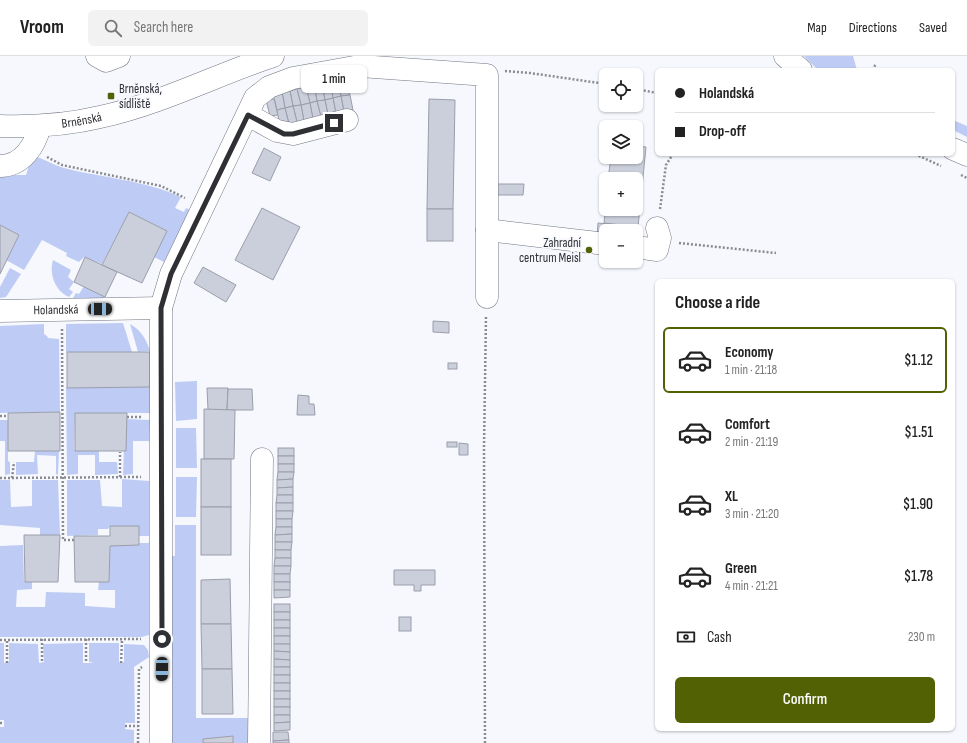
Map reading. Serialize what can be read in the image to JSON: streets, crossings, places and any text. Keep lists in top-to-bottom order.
{
  "streets": {
    "street": ["Brněnská", "Holandská"]
  },
  "places": {
    "transit": ["Brněnská, sídliště"],
    "other": ["Zahradní centrum Meisl"]
  },
  "page": {
    "header": "Vroom",
    "search": "Search here",
    "nav": ["Map", "Directions", "Saved"],
    "bubble": "1 min",
    "map_buttons": ["+", "−"],
    "banner": ["Holandská", "Drop-off"],
    "heading": "Choose a ride",
    "list": [
      {
        "name": "Economy",
        "note": "1 min · 21:18",
        "value": "$1.12"
      },
      {
        "name": "Comfort",
        "note": "2 min · 21:19",
        "value": "$1.51"
      },
      {
        "name": "XL",
        "note": "3 min · 21:20",
        "value": "$1.90"
      },
      {
        "name": "Green",
        "note": "4 min · 21:21",
        "value": "$1.78"
      }
    ],
    "pay": ["Cash", "230 m"],
    "buttons": "Confirm"
  }
}
